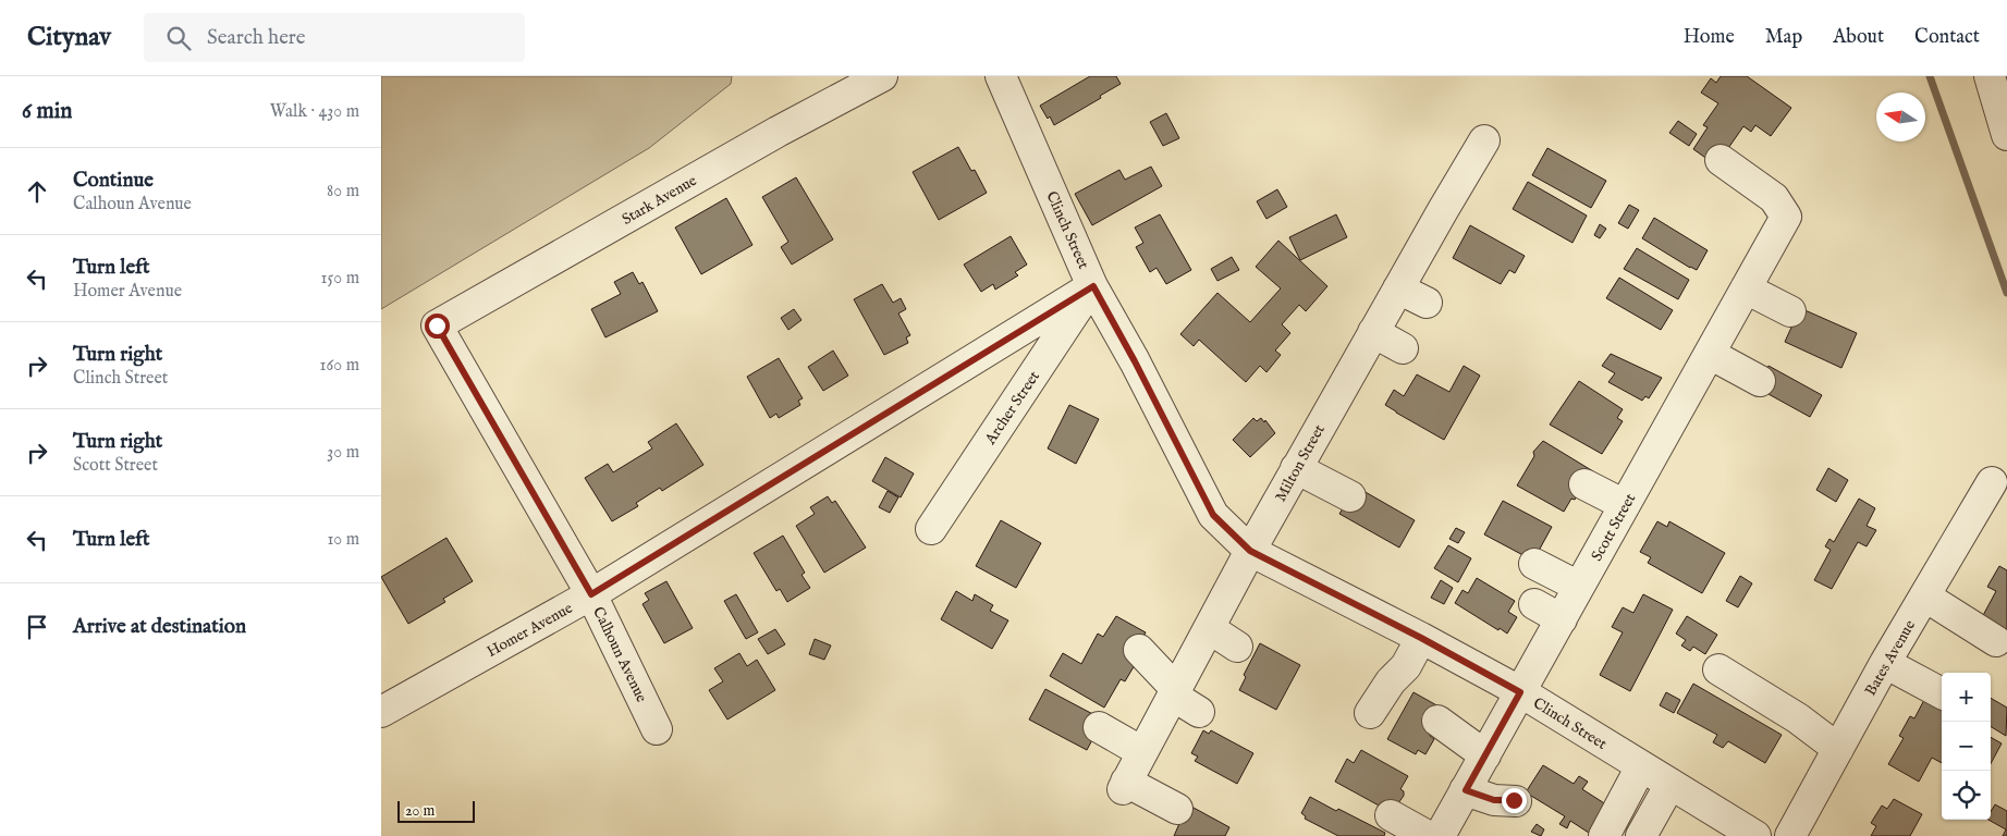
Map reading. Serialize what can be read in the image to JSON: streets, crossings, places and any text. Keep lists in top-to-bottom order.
{
  "streets": {
    "street": [
      "Stark Avenue",
      "Clinch Street",
      "Archer Street",
      "Milton Street",
      "Scott Street",
      "Homer Avenue",
      "Calhoun Avenue",
      "Bates Avenue"
    ]
  },
  "crossings": [
    ["Stark Avenue", "Calhoun Avenue"],
    ["Clinch Street", "Archer Street"],
    ["Clinch Street", "Milton Street"],
    ["Clinch Street", "Scott Street"],
    ["Clinch Street", "Homer Avenue"],
    ["Archer Street", "Homer Avenue"],
    ["Homer Avenue", "Calhoun Avenue"]
  ],
  "scale_bar": "20 m",
  "north": "left",
  "page": {
    "header": "Citynav",
    "search": "Search here",
    "nav": [
      "Home",
      "Map",
      "About",
      "Contact"
    ],
    "heading": ["6 min", "Walk · 430 m"],
    "list": [
      ["Continue", "Calhoun Avenue", "80 m"],
      ["Turn left", "Homer Avenue", "150 m"],
      ["Turn right", "Clinch Street", "160 m"],
      ["Turn right", "Scott Street", "30 m"],
      ["Turn left", "10 m"],
      "Arrive at destination"
    ],
    "map_buttons": ["+", "−"],
    "scale": "20 m"
  }
}
